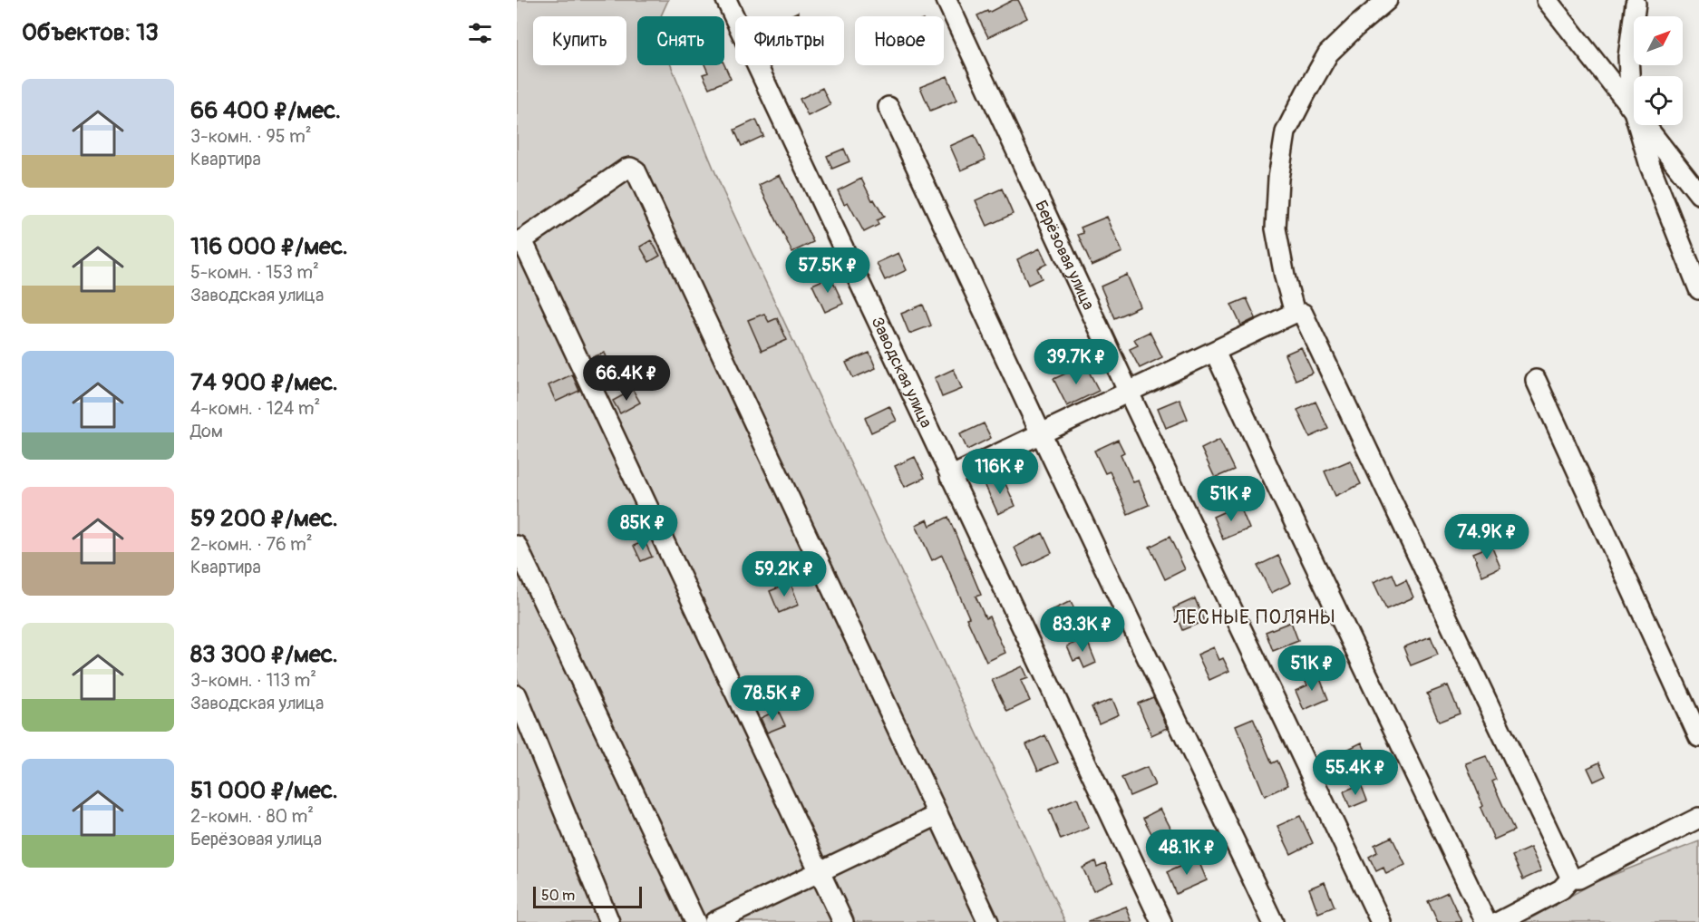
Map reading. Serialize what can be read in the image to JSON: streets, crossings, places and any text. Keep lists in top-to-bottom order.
{
  "streets": {
    "street": ["Берёзовая улица", "Заводская улица"]
  },
  "districts": ["ЛЕСНЫЕ ПОЛЯНЫ"],
  "scale_bar": "50 m",
  "north": "top right",
  "page": {
    "heading": "Объектов: 13",
    "chip": [
      "Купить",
      "Снять",
      "Фильтры",
      "Новое"
    ],
    "list": [
      {
        "name": "66 400 ₽/мес.",
        "note": "3-комн. · 95 m² · Квартира"
      },
      {
        "name": "116 000 ₽/мес.",
        "note": "5-комн. · 153 m² · Заводская улица"
      },
      {
        "name": "74 900 ₽/мес.",
        "note": "4-комн. · 124 m² · Дом"
      },
      {
        "name": "59 200 ₽/мес.",
        "note": "2-комн. · 76 m² · Квартира"
      },
      {
        "name": "83 300 ₽/мес.",
        "note": "3-комн. · 113 m² · Заводская улица"
      },
      {
        "name": "51 000 ₽/мес.",
        "note": "2-комн. · 80 m² · Берёзовая улица"
      }
    ],
    "price": [
      "57.5K ₽",
      "39.7K ₽",
      "66.4K ₽",
      "116K ₽",
      "51K ₽",
      "85K ₽",
      "74.9K ₽",
      "59.2K ₽",
      "83.3K ₽",
      "51K ₽",
      "78.5K ₽",
      "55.4K ₽",
      "48.1K ₽"
    ],
    "scale": "50 m"
  }
}
